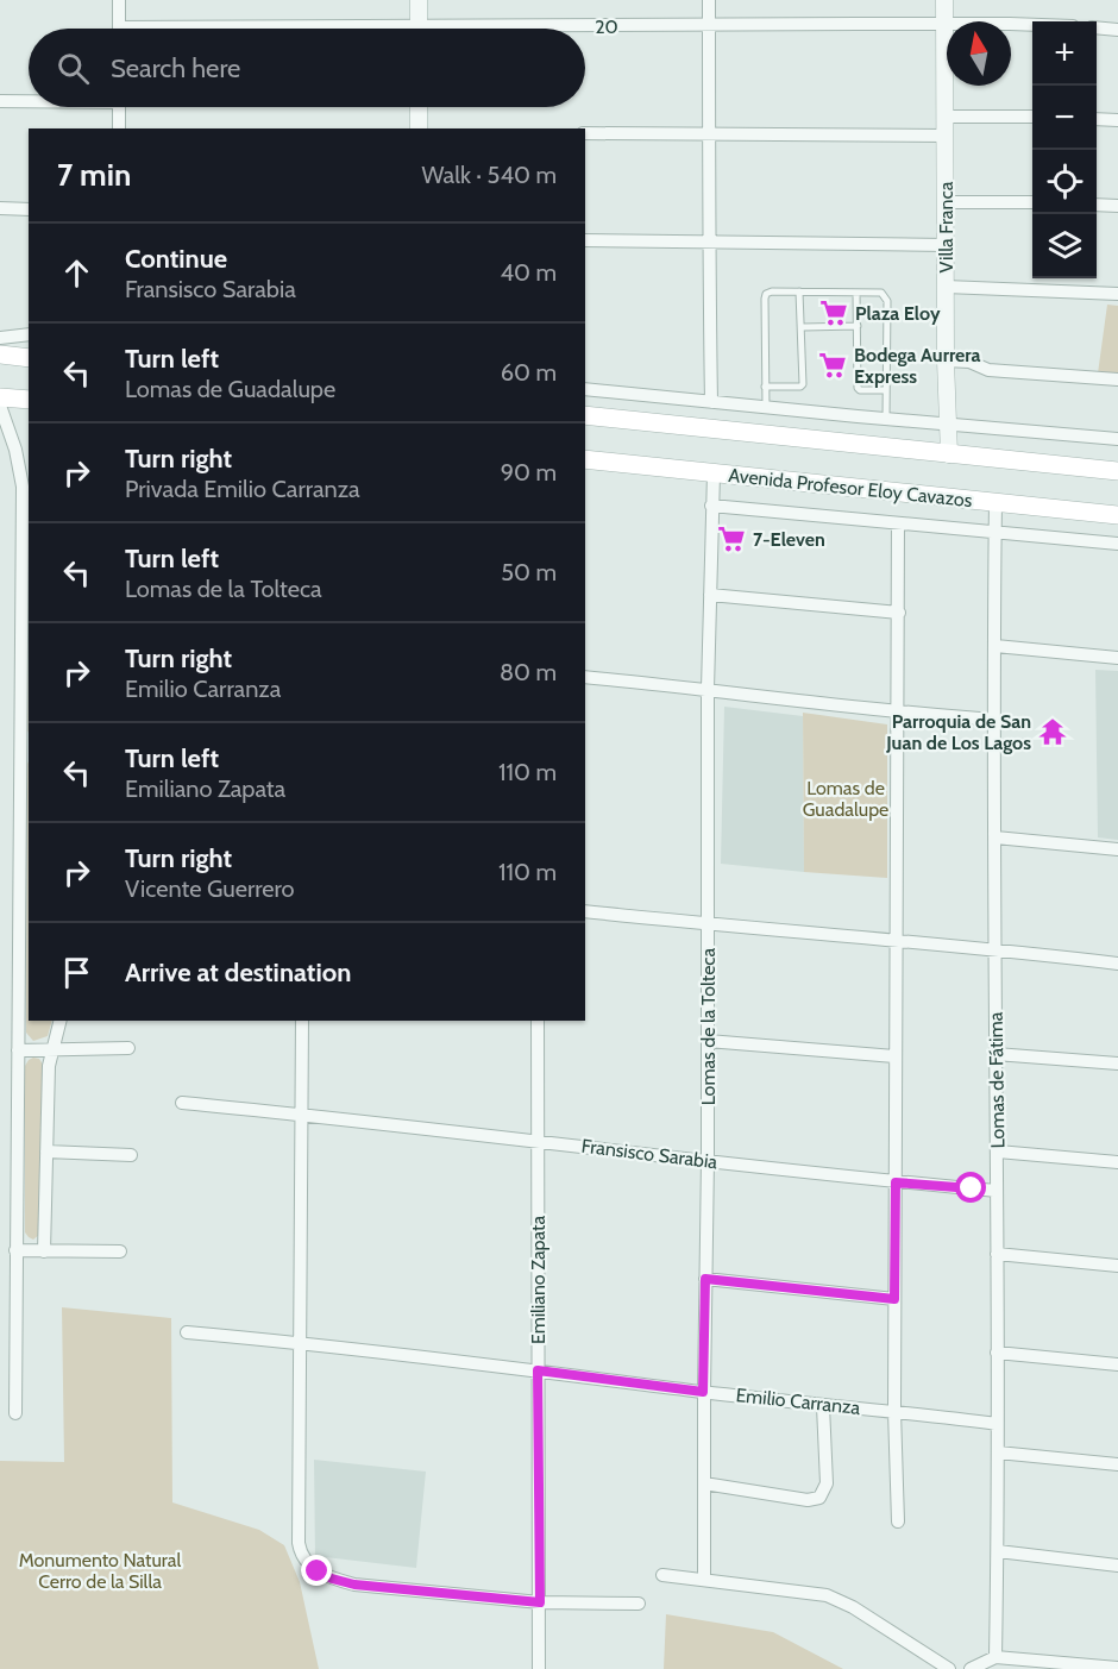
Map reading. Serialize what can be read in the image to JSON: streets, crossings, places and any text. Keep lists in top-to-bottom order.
{
  "streets": {
    "main road": ["Avenida Profesor Eloy Cavazos"],
    "street": [
      "20",
      "Villa Franca",
      "Lomas de la Tolteca",
      "Lomas de Fátima",
      "Fransisco Sarabia",
      "Emiliano Zapata",
      "Emilio Carranza"
    ]
  },
  "crossings": [
    ["20", "Villa Franca"],
    ["Avenida Profesor Eloy Cavazos", "Lomas de la Tolteca"],
    ["Avenida Profesor Eloy Cavazos", "Lomas de Fátima"],
    ["Lomas de la Tolteca", "Fransisco Sarabia"],
    ["Lomas de la Tolteca", "Emilio Carranza"],
    ["Lomas de Fátima", "Fransisco Sarabia"],
    ["Lomas de Fátima", "Emilio Carranza"],
    ["Fransisco Sarabia", "Emiliano Zapata"],
    ["Emiliano Zapata", "Emilio Carranza"]
  ],
  "parks": ["Lomas de Guadalupe", "Monumento Natural Cerro de la Silla"],
  "places": {
    "supermarket": ["Plaza Eloy", "Bodega Aurrera Express", "7-Eleven"],
    "temple": ["Parroquia de San Juan de Los Lagos"]
  },
  "north": "top",
  "page": {
    "map_buttons": ["+", "−"],
    "search": "Search here",
    "heading": ["7 min", "Walk · 540 m"],
    "list": [
      ["Continue", "Fransisco Sarabia", "40 m"],
      ["Turn left", "Lomas de Guadalupe", "60 m"],
      ["Turn right", "Privada Emilio Carranza", "90 m"],
      ["Turn left", "Lomas de la Tolteca", "50 m"],
      ["Turn right", "Emilio Carranza", "80 m"],
      ["Turn left", "Emiliano Zapata", "110 m"],
      ["Turn right", "Vicente Guerrero", "110 m"],
      "Arrive at destination"
    ]
  }
}
